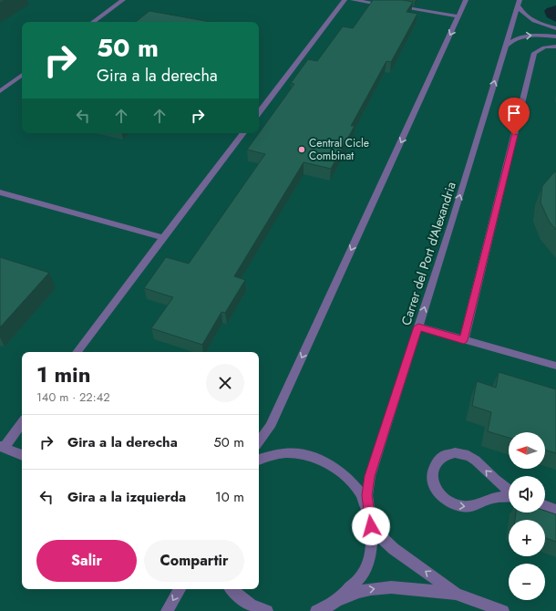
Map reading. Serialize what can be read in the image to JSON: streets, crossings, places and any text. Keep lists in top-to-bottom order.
{
  "streets": {
    "street": ["Carrer del Port d'Alexandria"]
  },
  "places": ["Central Cicle Combinat"],
  "north": "left",
  "page": {
    "turn": ["50 m", "Gira a la derecha"],
    "heading": ["1 min", "140 m · 22:42"],
    "list": [
      {
        "name": "Gira a la derecha",
        "value": "50 m"
      },
      {
        "name": "Gira a la izquierda",
        "value": "10 m"
      }
    ],
    "map_buttons": ["+", "−"],
    "buttons": ["Salir", "Compartir"]
  }
}
